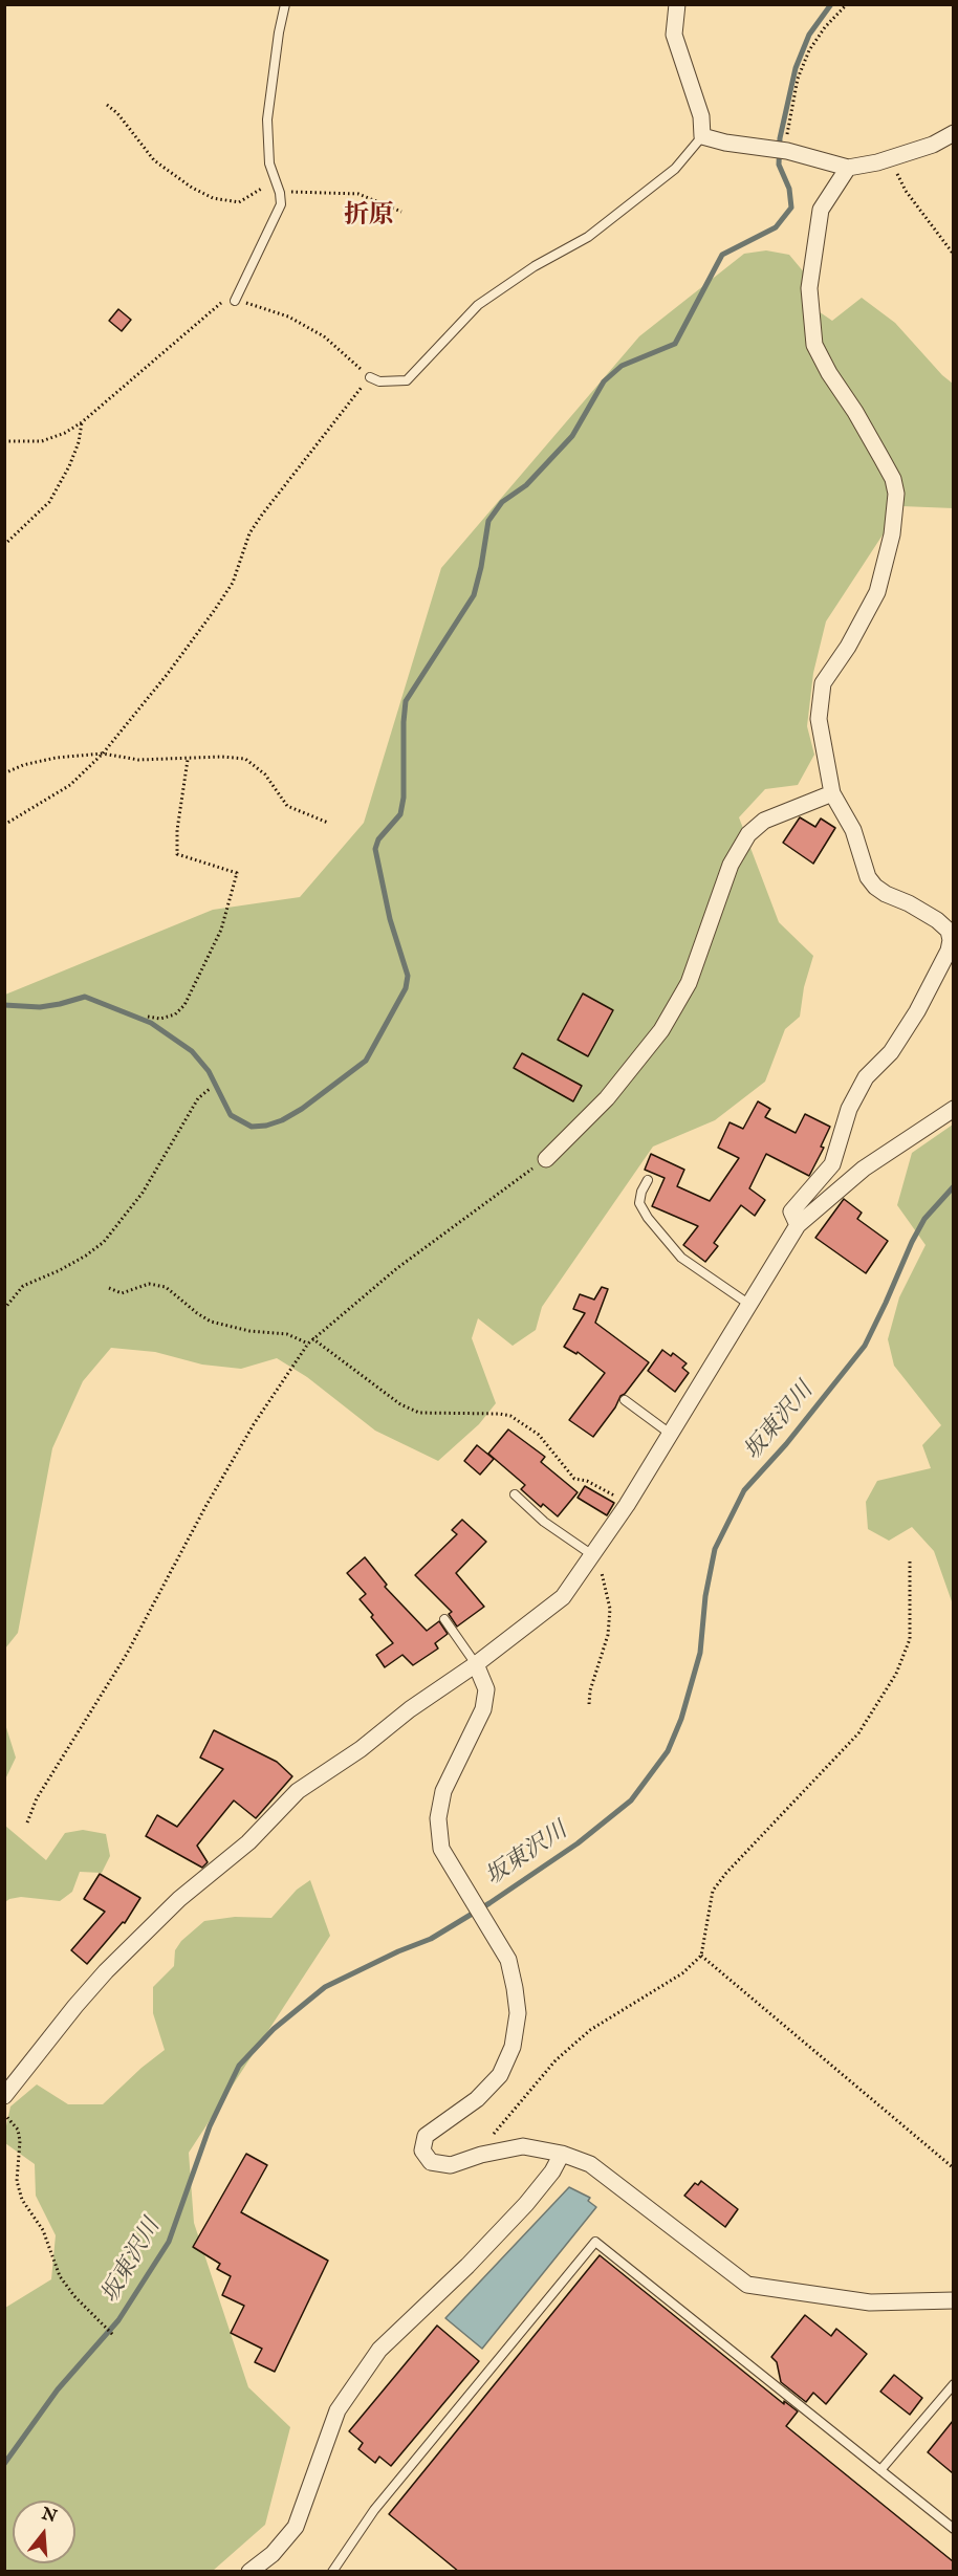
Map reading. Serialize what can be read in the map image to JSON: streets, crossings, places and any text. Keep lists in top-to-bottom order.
{
  "districts": ["折原"],
  "water": ["坂東沢川"],
  "north": "top"
}
